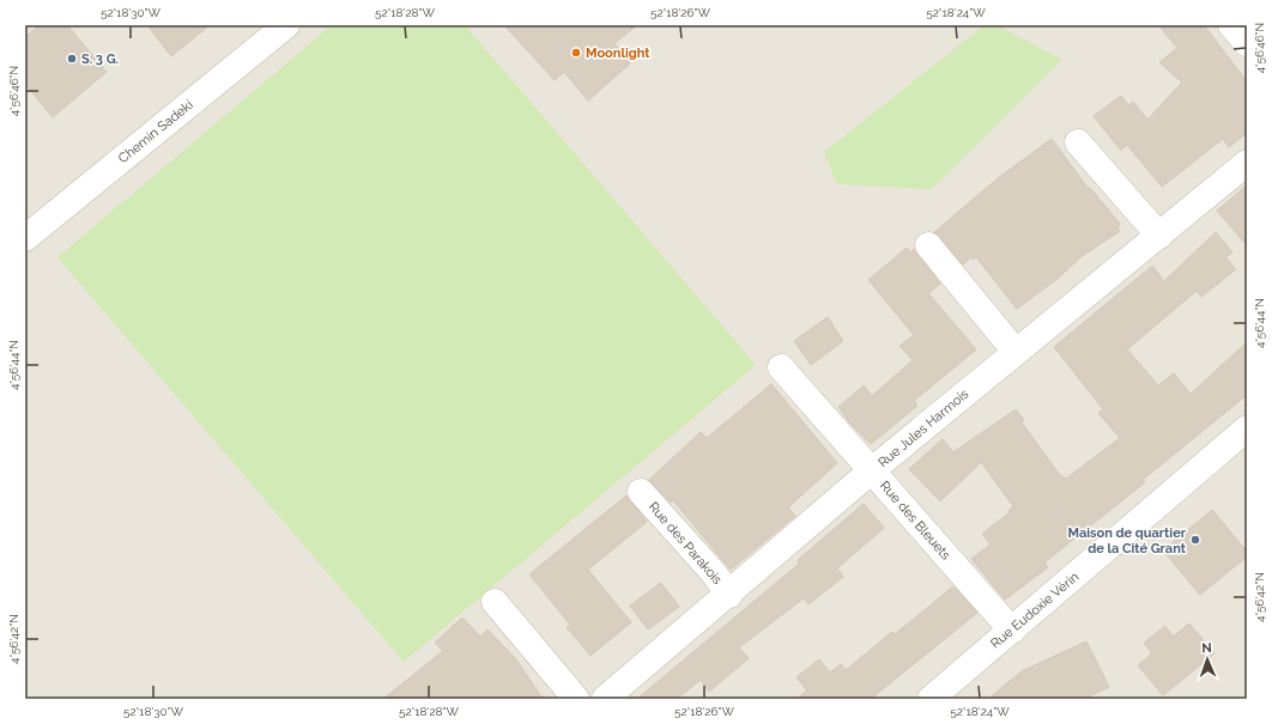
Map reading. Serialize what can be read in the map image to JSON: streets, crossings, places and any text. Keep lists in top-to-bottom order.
{
  "streets": {
    "street": [
      "Chemin Sadeki",
      "Rue Jules Harmois",
      "Rue des Bleuets",
      "Rue des Parakois",
      "Rue Eudoxie Vérin"
    ]
  },
  "crossings": [
    ["Rue Jules Harmois", "Rue des Bleuets"],
    ["Rue Jules Harmois", "Rue des Parakois"],
    ["Rue des Bleuets", "Rue Eudoxie Vérin"]
  ],
  "places": ["Moonlight", "S. 3 G.", "Maison de quartier de la Cité Grant"],
  "north": "top",
  "coordinates": [
    "52°18'30\"W",
    "52°18'28\"W",
    "52°18'26\"W",
    "52°18'24\"W",
    "4°56'46\"N",
    "4°56'44\"N",
    "4°56'42\"N"
  ]
}
